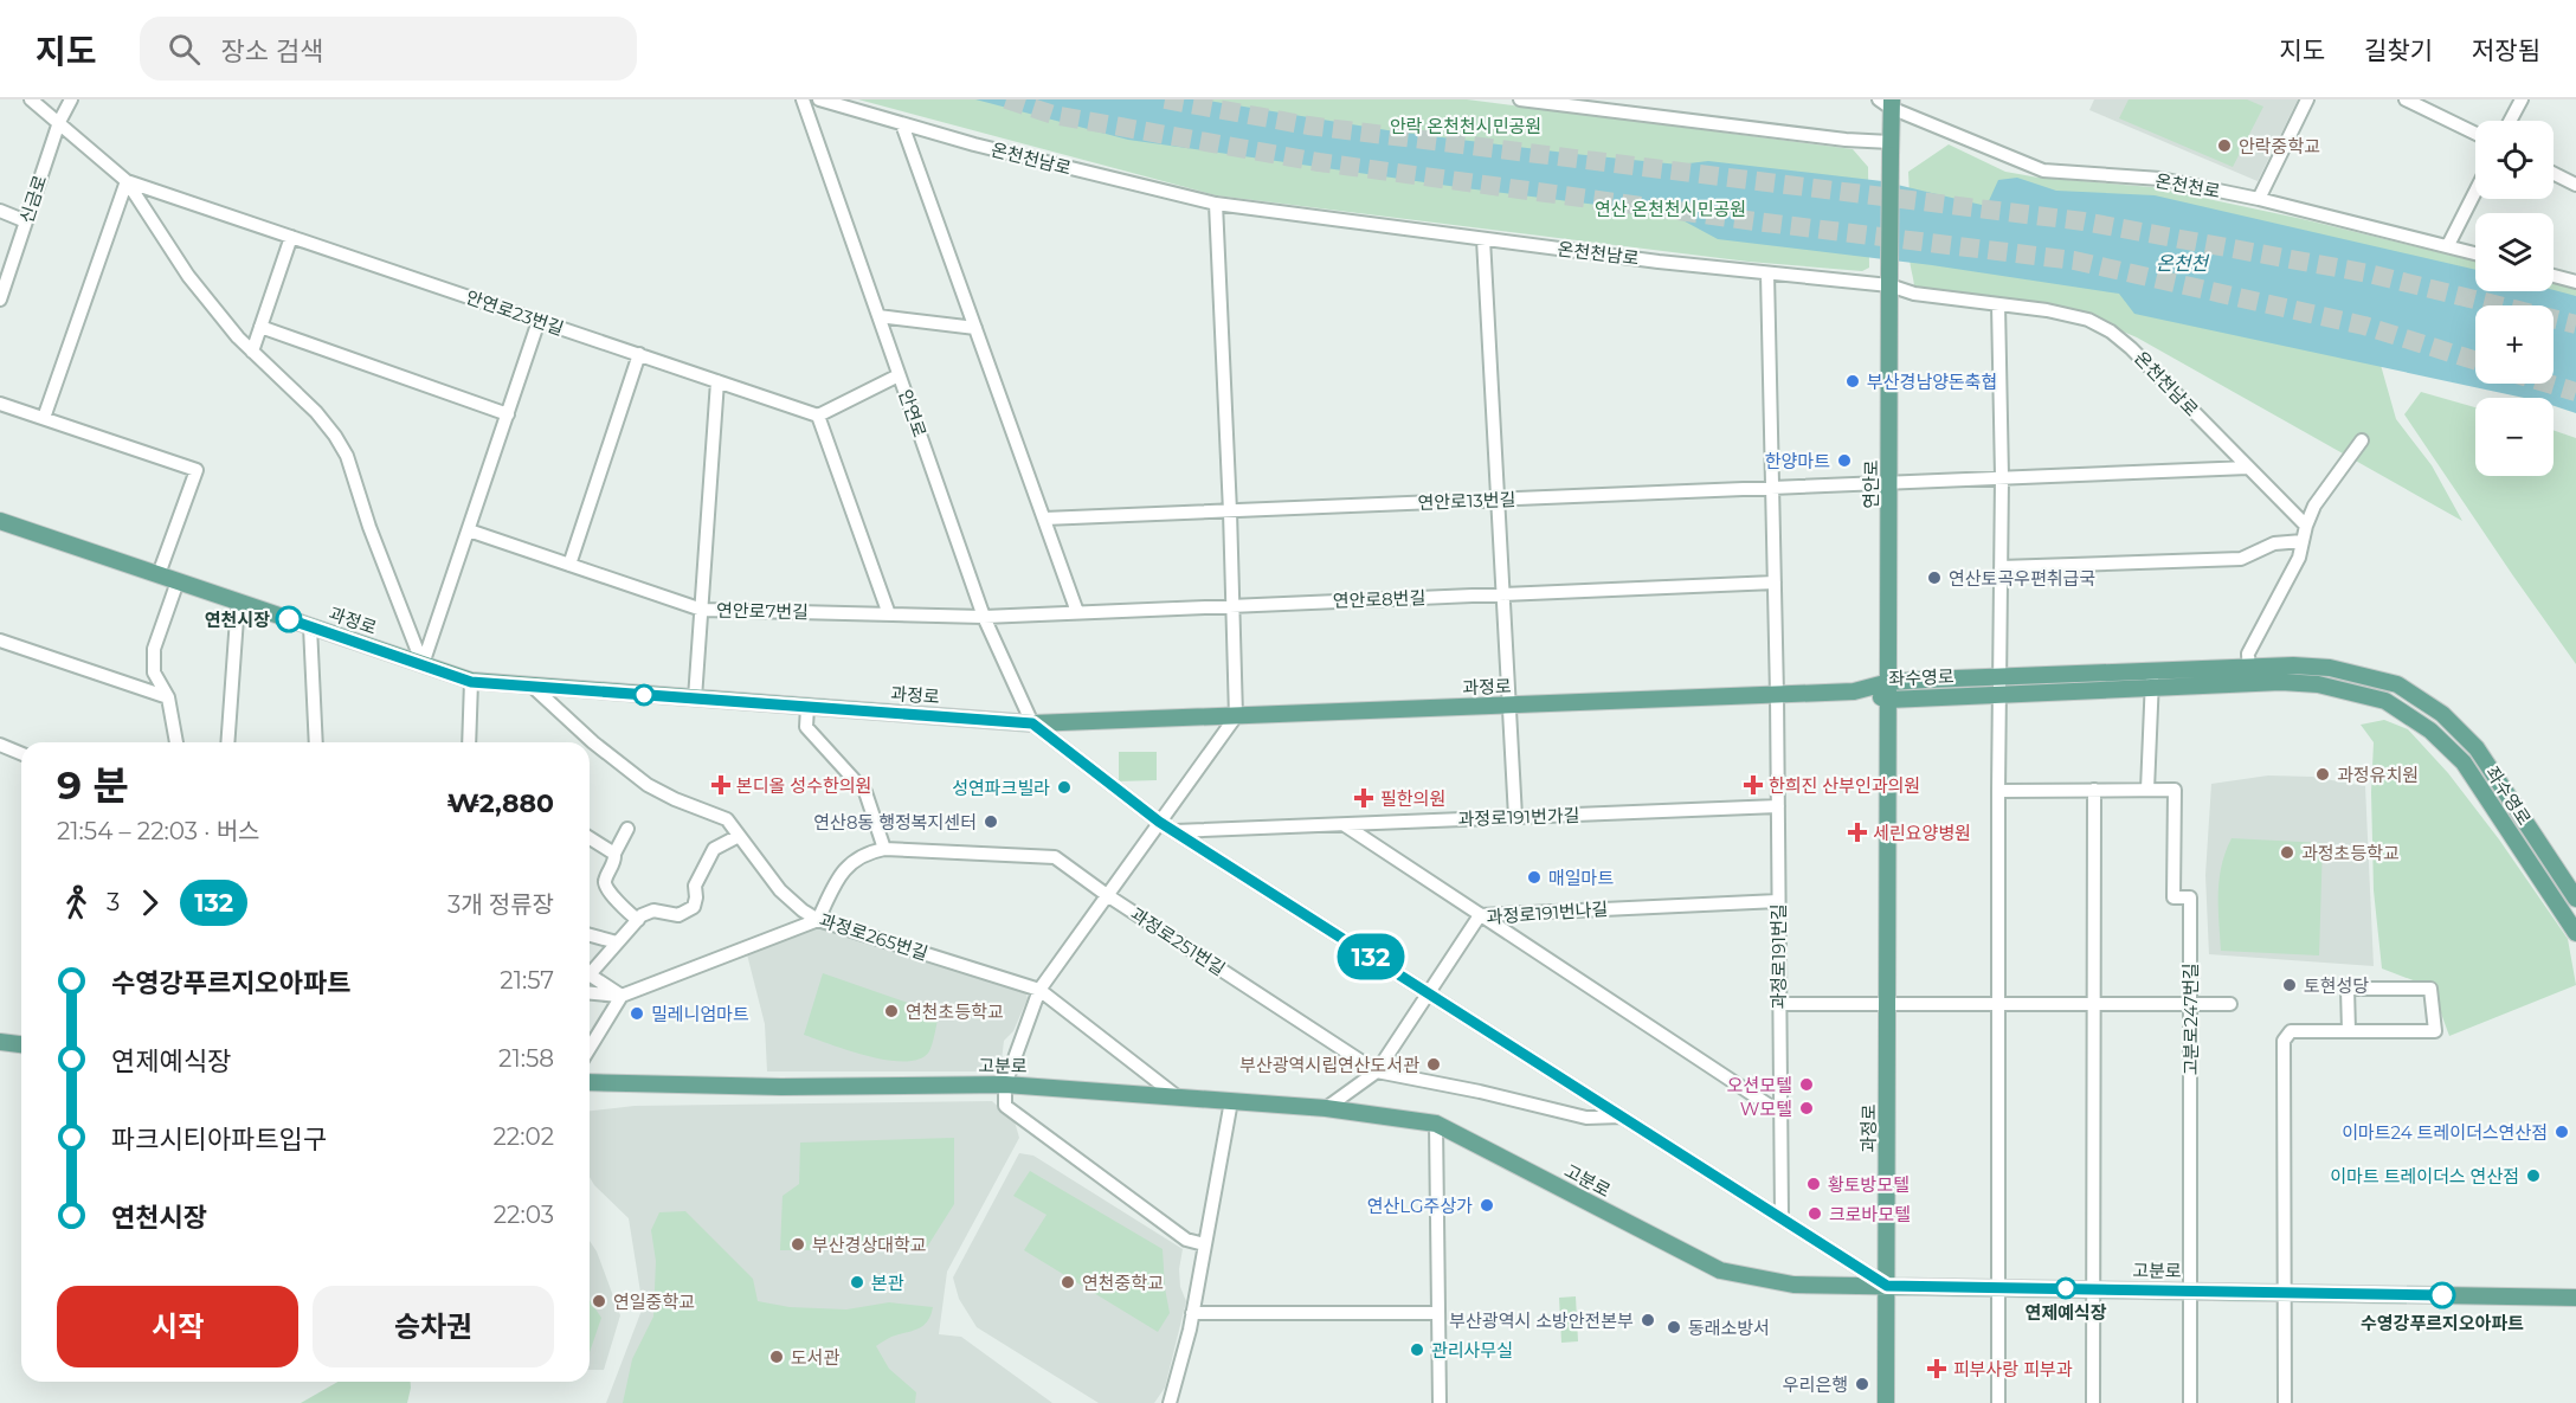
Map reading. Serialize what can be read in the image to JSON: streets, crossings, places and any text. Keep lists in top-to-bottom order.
{
  "streets": {
    "main road": [
      "연안로",
      "과정로",
      "좌수영로",
      "고분로"
    ],
    "street": [
      "온천천남로",
      "온천천로",
      "신금로",
      "안연로23번길",
      "안연로",
      "연안로13번길",
      "연안로8번길",
      "연안로7번길",
      "과정로191번가길",
      "과정로191번나길",
      "과정로265번길",
      "과정로251번길",
      "과정로191번길",
      "고분로247번길"
    ]
  },
  "crossings": [
    ["온천천남로", "연안로"],
    ["온천천남로", "연안로13번길"],
    ["온천천남로", "과정로191번길"],
    ["안연로", "연안로8번길"],
    ["안연로", "연안로7번길"],
    ["안연로", "과정로"],
    ["연안로", "연안로13번길"],
    ["연안로", "과정로"],
    ["연안로", "좌수영로"],
    ["연안로13번길", "과정로191번길"],
    ["연안로8번길", "연안로7번길"],
    ["연안로8번길", "과정로191번길"],
    ["과정로", "좌수영로"],
    ["과정로", "과정로265번길"],
    ["과정로", "과정로191번길"],
    ["과정로", "고분로"],
    ["과정로191번가길", "과정로191번길"],
    ["과정로191번나길", "과정로251번길"],
    ["과정로191번나길", "과정로191번길"],
    ["과정로191번나길", "고분로"],
    ["과정로265번길", "고분로"],
    ["고분로247번길", "고분로"]
  ],
  "water": ["온천천"],
  "parks": ["안락 온천천시민공원", "연산 온천천시민공원"],
  "places": {
    "other": [
      "안락중학교",
      "부산경남양돈축협",
      "한양마트",
      "연산토곡우편취급국",
      "연천시장",
      "과정유치원",
      "성연파크빌라",
      "연산8동 행정복지센터",
      "과정초등학교",
      "매일마트",
      "토현성당",
      "연천초등학교",
      "밀레니엄마트",
      "부산광역시립연산도서관",
      "오션모텔",
      "W모텔",
      "이마트24 트레이더스연산점",
      "이마트 트레이더스 연산점",
      "황토방모텔",
      "연산LG주상가",
      "크로바모텔",
      "부산경상대학교",
      "본관",
      "연천중학교",
      "연제예식장",
      "수영강푸르지오아파트",
      "연일중학교",
      "부산광역시 소방안전본부",
      "동래소방서",
      "관리사무실",
      "도서관",
      "우리은행"
    ],
    "health": [
      "본디올 성수한의원",
      "한희진 산부인과의원",
      "필한의원",
      "세린요양병원",
      "피부사랑 피부과"
    ]
  },
  "lines": ["bus line 132"],
  "page": {
    "header": "지도",
    "search": "장소 검색",
    "nav": ["지도", "길찾기", "저장됨"],
    "on_map": "132",
    "map_buttons": ["+", "−"],
    "heading": ["9 분", "21:54 – 22:03 · 버스", "₩2,880"],
    "legs": ["3", "132", "3개 정류장"],
    "list": [
      {
        "name": "수영강푸르지오아파트",
        "value": "21:57"
      },
      {
        "name": "연제예식장",
        "value": "21:58"
      },
      {
        "name": "파크시티아파트입구",
        "value": "22:02"
      },
      {
        "name": "연천시장",
        "value": "22:03"
      }
    ],
    "buttons": ["시작", "승차권"]
  }
}
